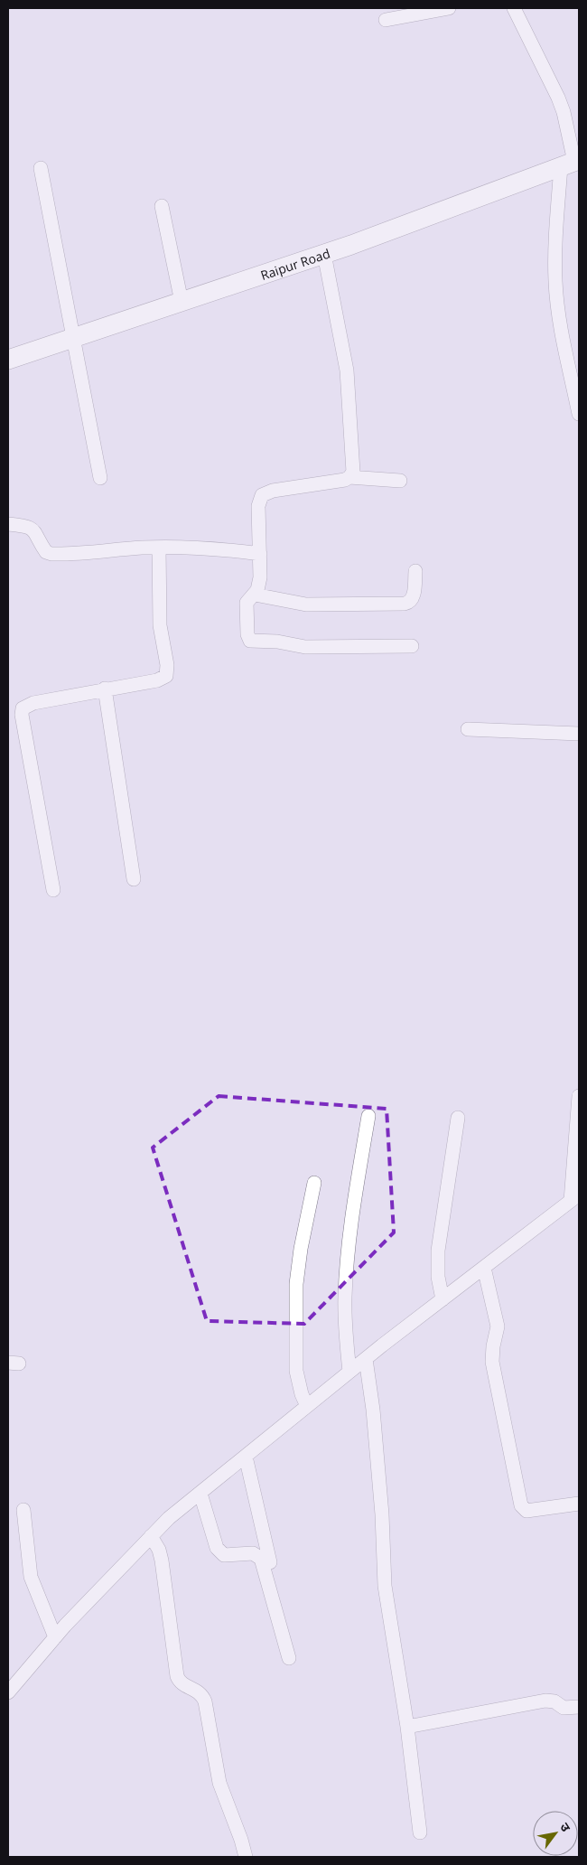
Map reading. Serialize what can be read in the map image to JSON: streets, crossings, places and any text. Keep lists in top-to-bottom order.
{
  "streets": {
    "main road": ["Raipur Road"]
  },
  "north": "top right"
}
